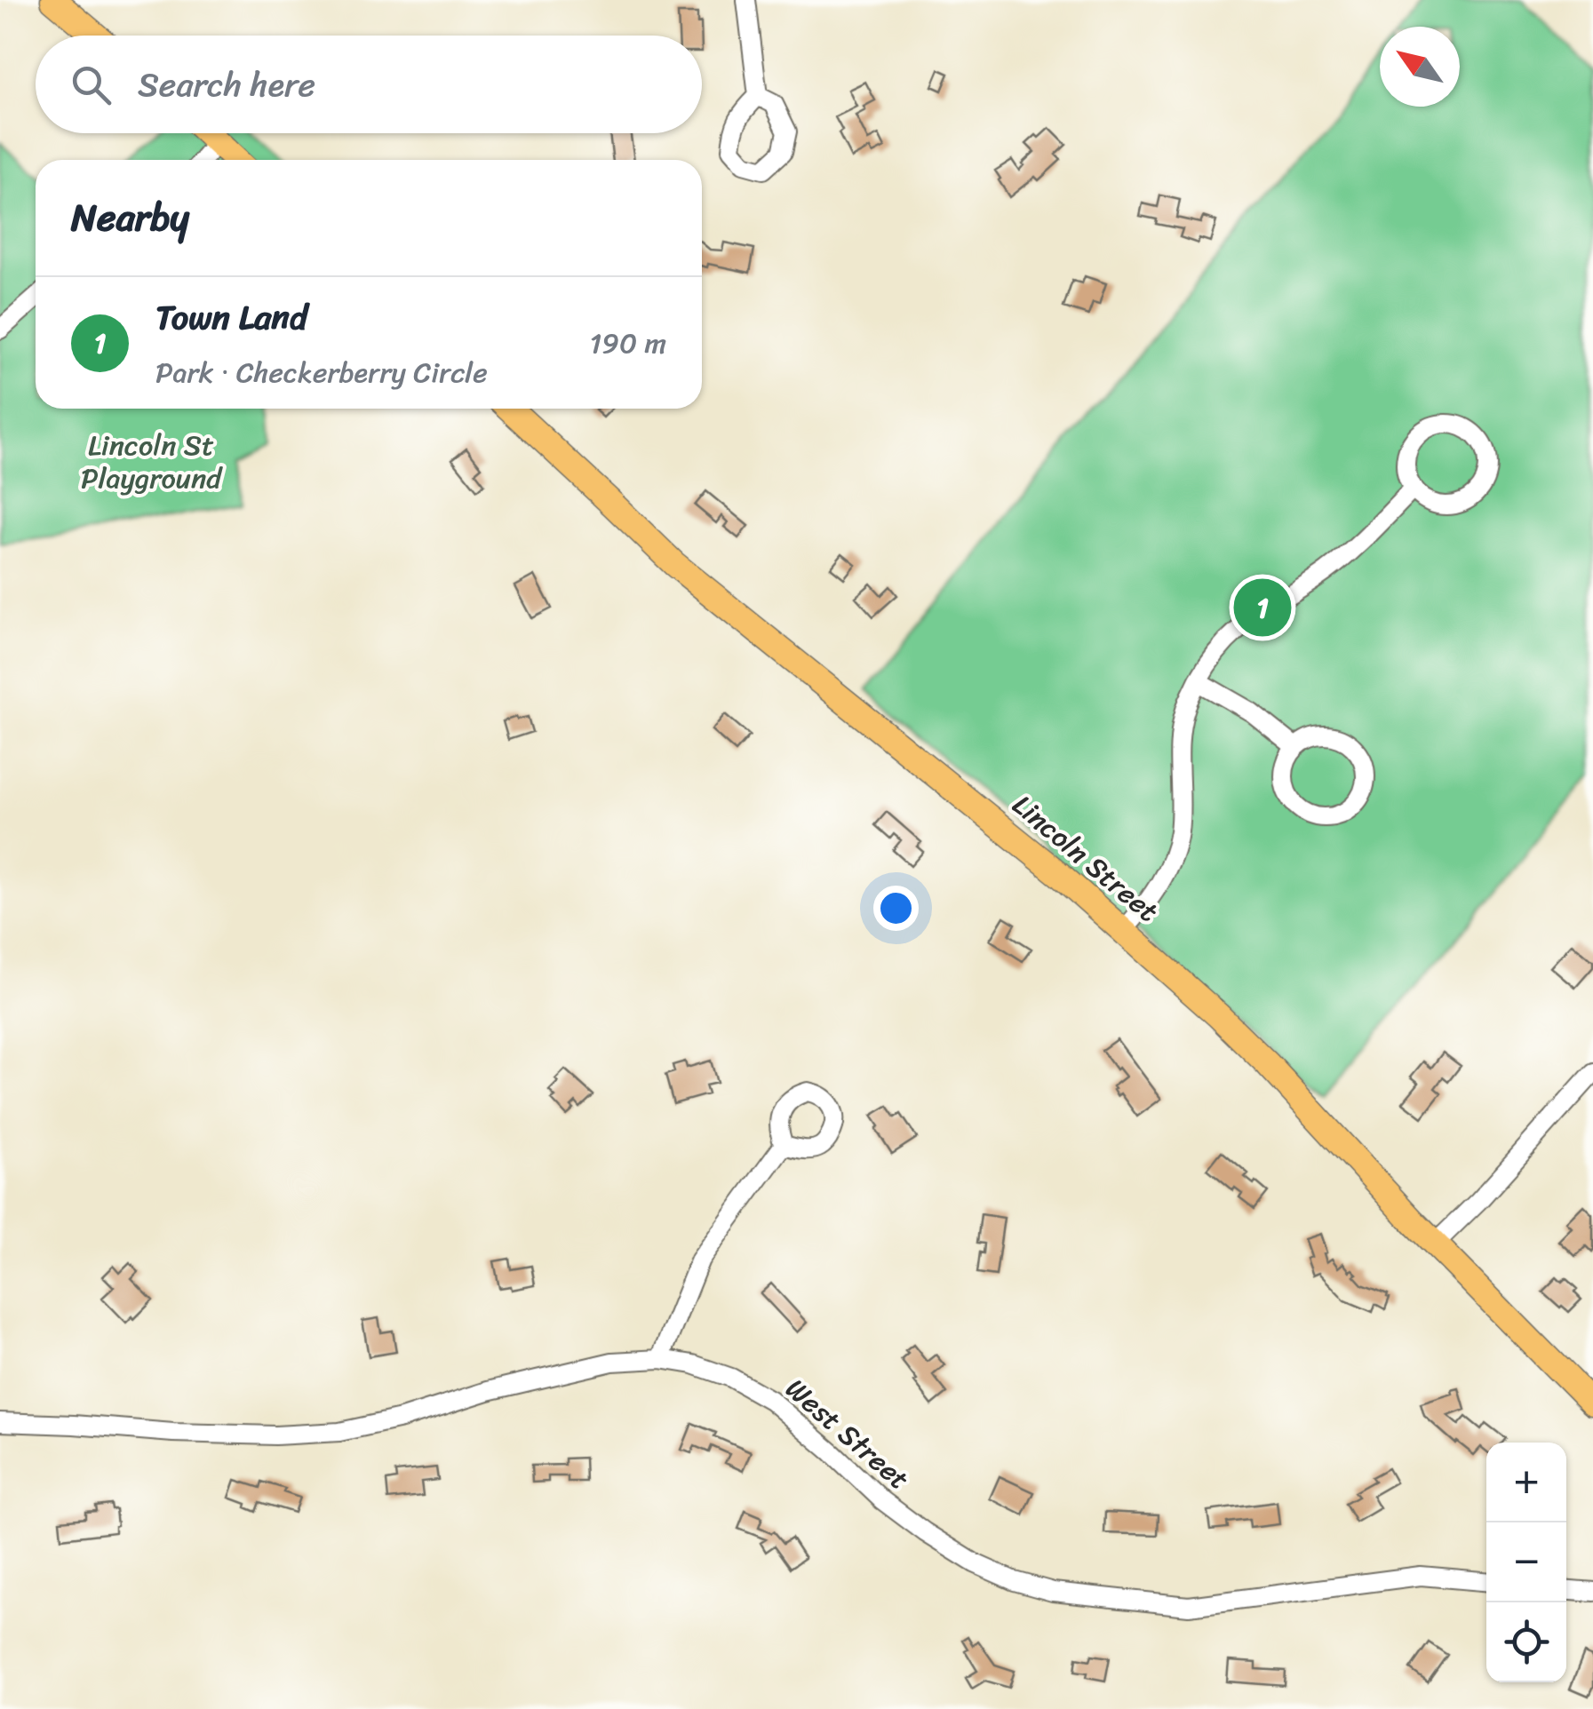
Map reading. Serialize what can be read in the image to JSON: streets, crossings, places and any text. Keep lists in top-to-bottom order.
{
  "streets": {
    "main road": ["Lincoln Street"],
    "street": ["West Street"]
  },
  "parks": ["Lincoln St Playground"],
  "north": "top left",
  "page": {
    "search": "Search here",
    "heading": "Nearby",
    "list": [
      {
        "mark": "1",
        "name": "Town Land",
        "note": "Park · Checkerberry Circle",
        "value": "190 m"
      }
    ],
    "pins": "1",
    "map_buttons": ["+", "−"]
  }
}
